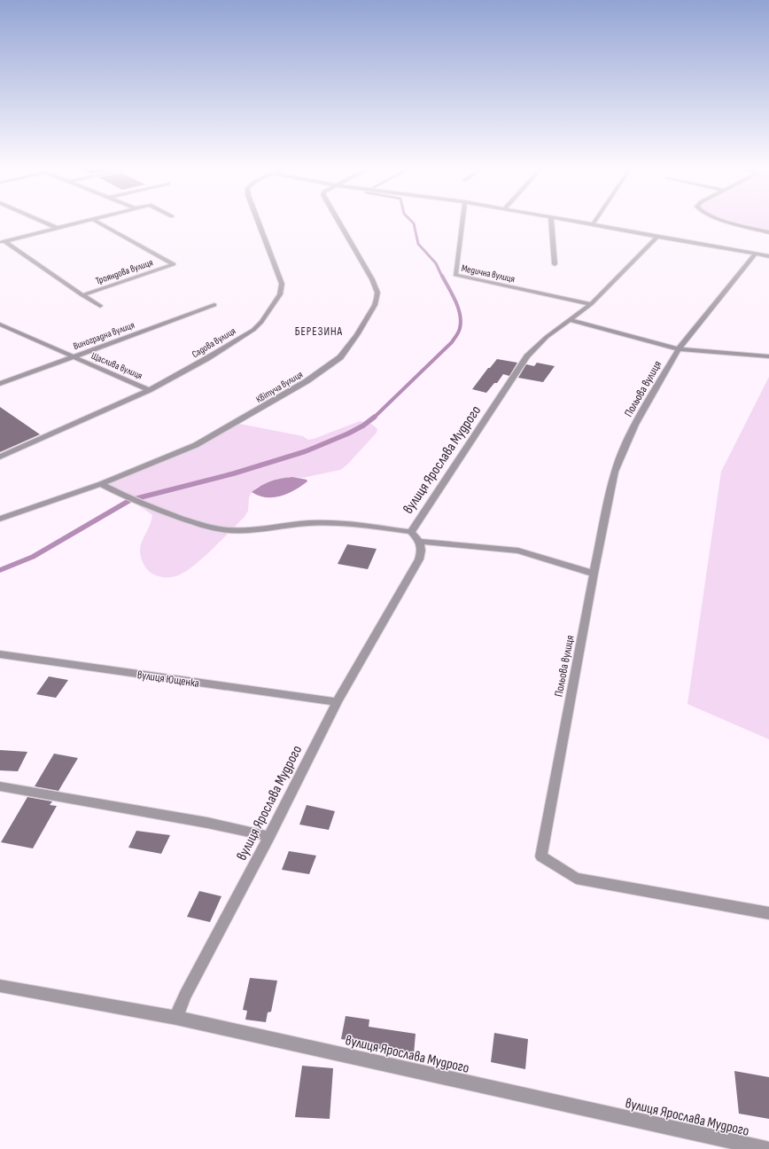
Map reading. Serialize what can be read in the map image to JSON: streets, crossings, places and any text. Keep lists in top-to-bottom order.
{
  "streets": {
    "street": [
      "Трояндова вулиця",
      "Медична вулиця",
      "Виноградна вулиця",
      "Садова вулиця",
      "Щаслива вулиця",
      "Квітуча вулиця",
      "Польова вулиця",
      "вулиця Ярослава Мудрого",
      "вулиця Ющенка"
    ]
  },
  "crossings": [
    ["Медична вулиця", "вулиця Ярослава Мудрого"],
    ["Виноградна вулиця", "Щаслива вулиця"],
    ["Садова вулиця", "Щаслива вулиця"],
    ["вулиця Ярослава Мудрого", "вулиця Ющенка"]
  ],
  "districts": ["БЕРЕЗИНА"]
}
